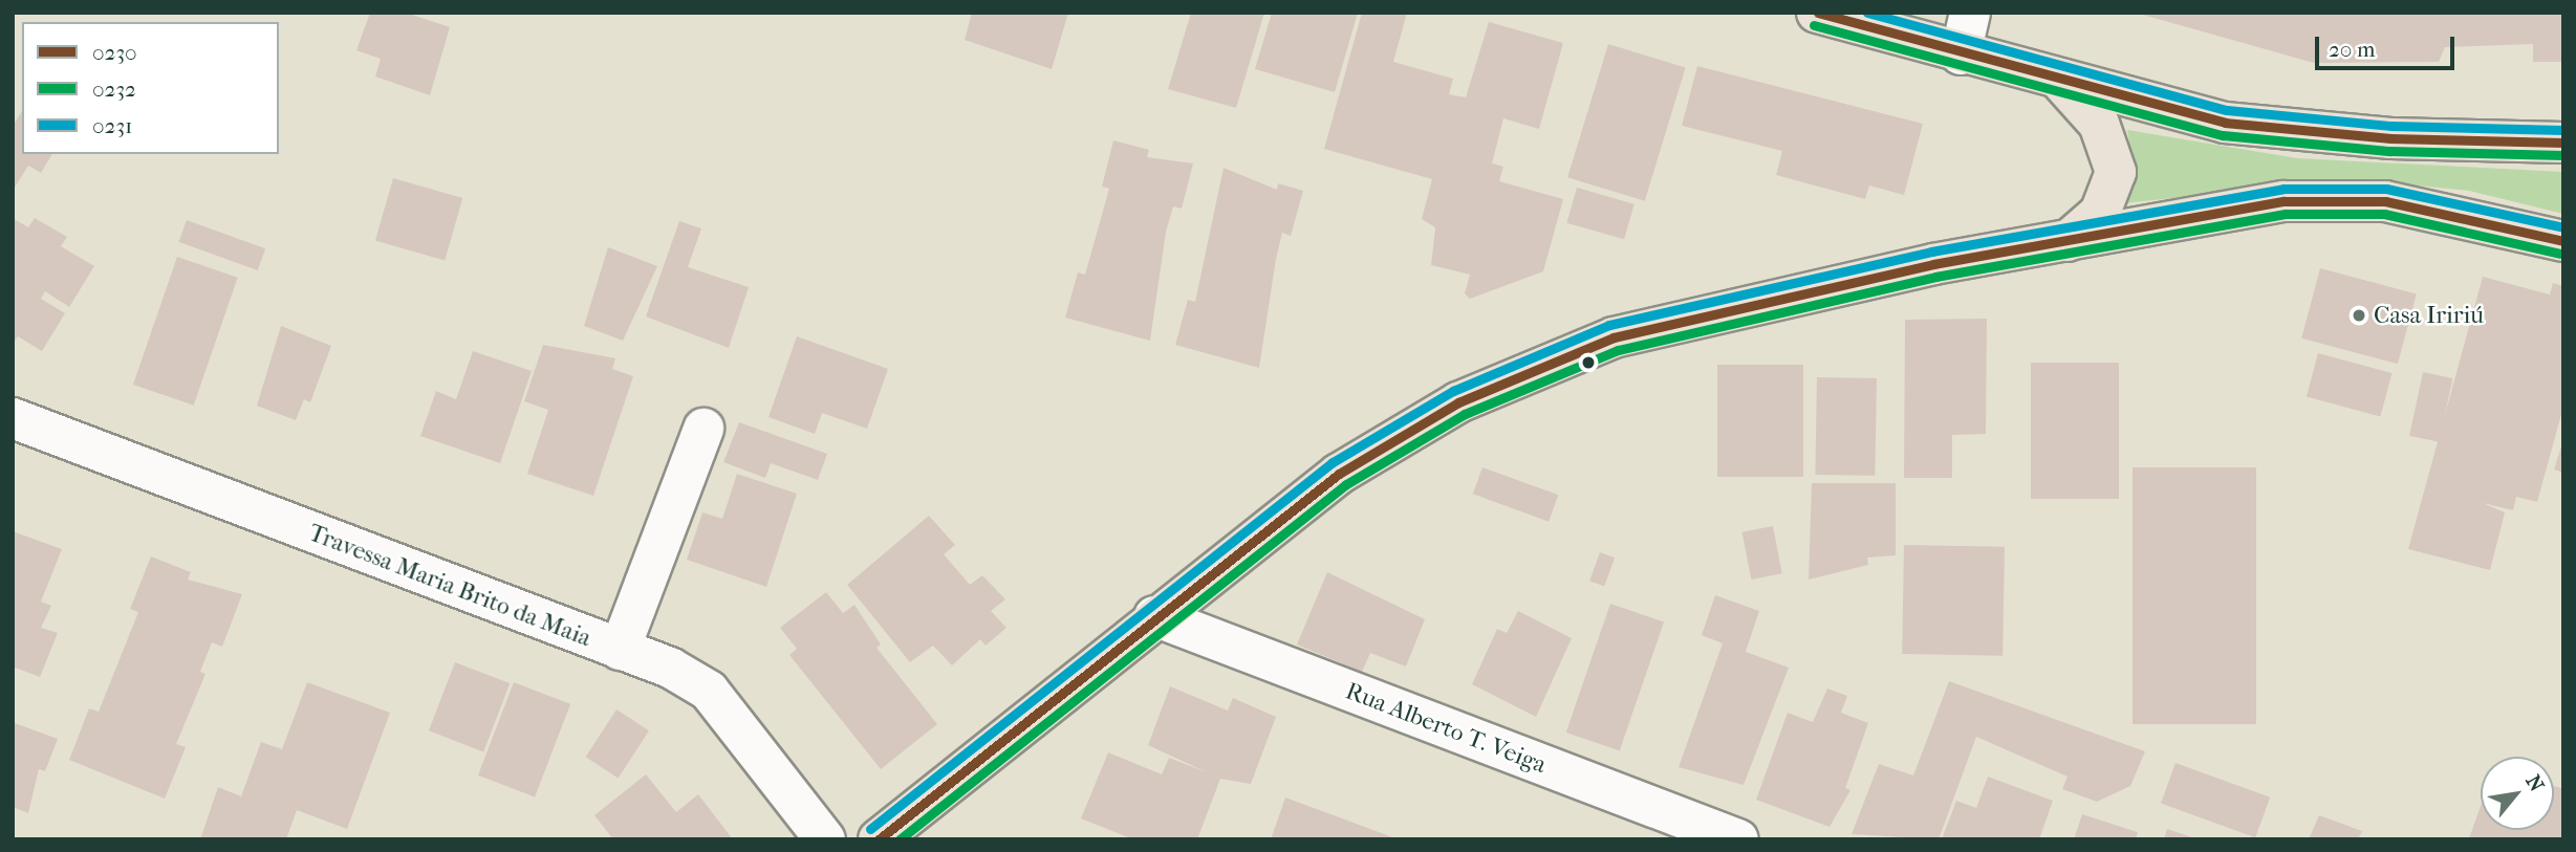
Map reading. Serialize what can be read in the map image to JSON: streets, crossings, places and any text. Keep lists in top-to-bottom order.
{
  "streets": {
    "street": ["Travessa Maria Brito da Maia", "Rua Alberto T. Veiga"]
  },
  "places": ["Casa Iririú"],
  "lines": ["transit line 0230", "transit line 0231", "transit line 0232"],
  "legend": ["0230", "0232", "0231"],
  "scale_bar": "20 m",
  "north": "top right"
}
